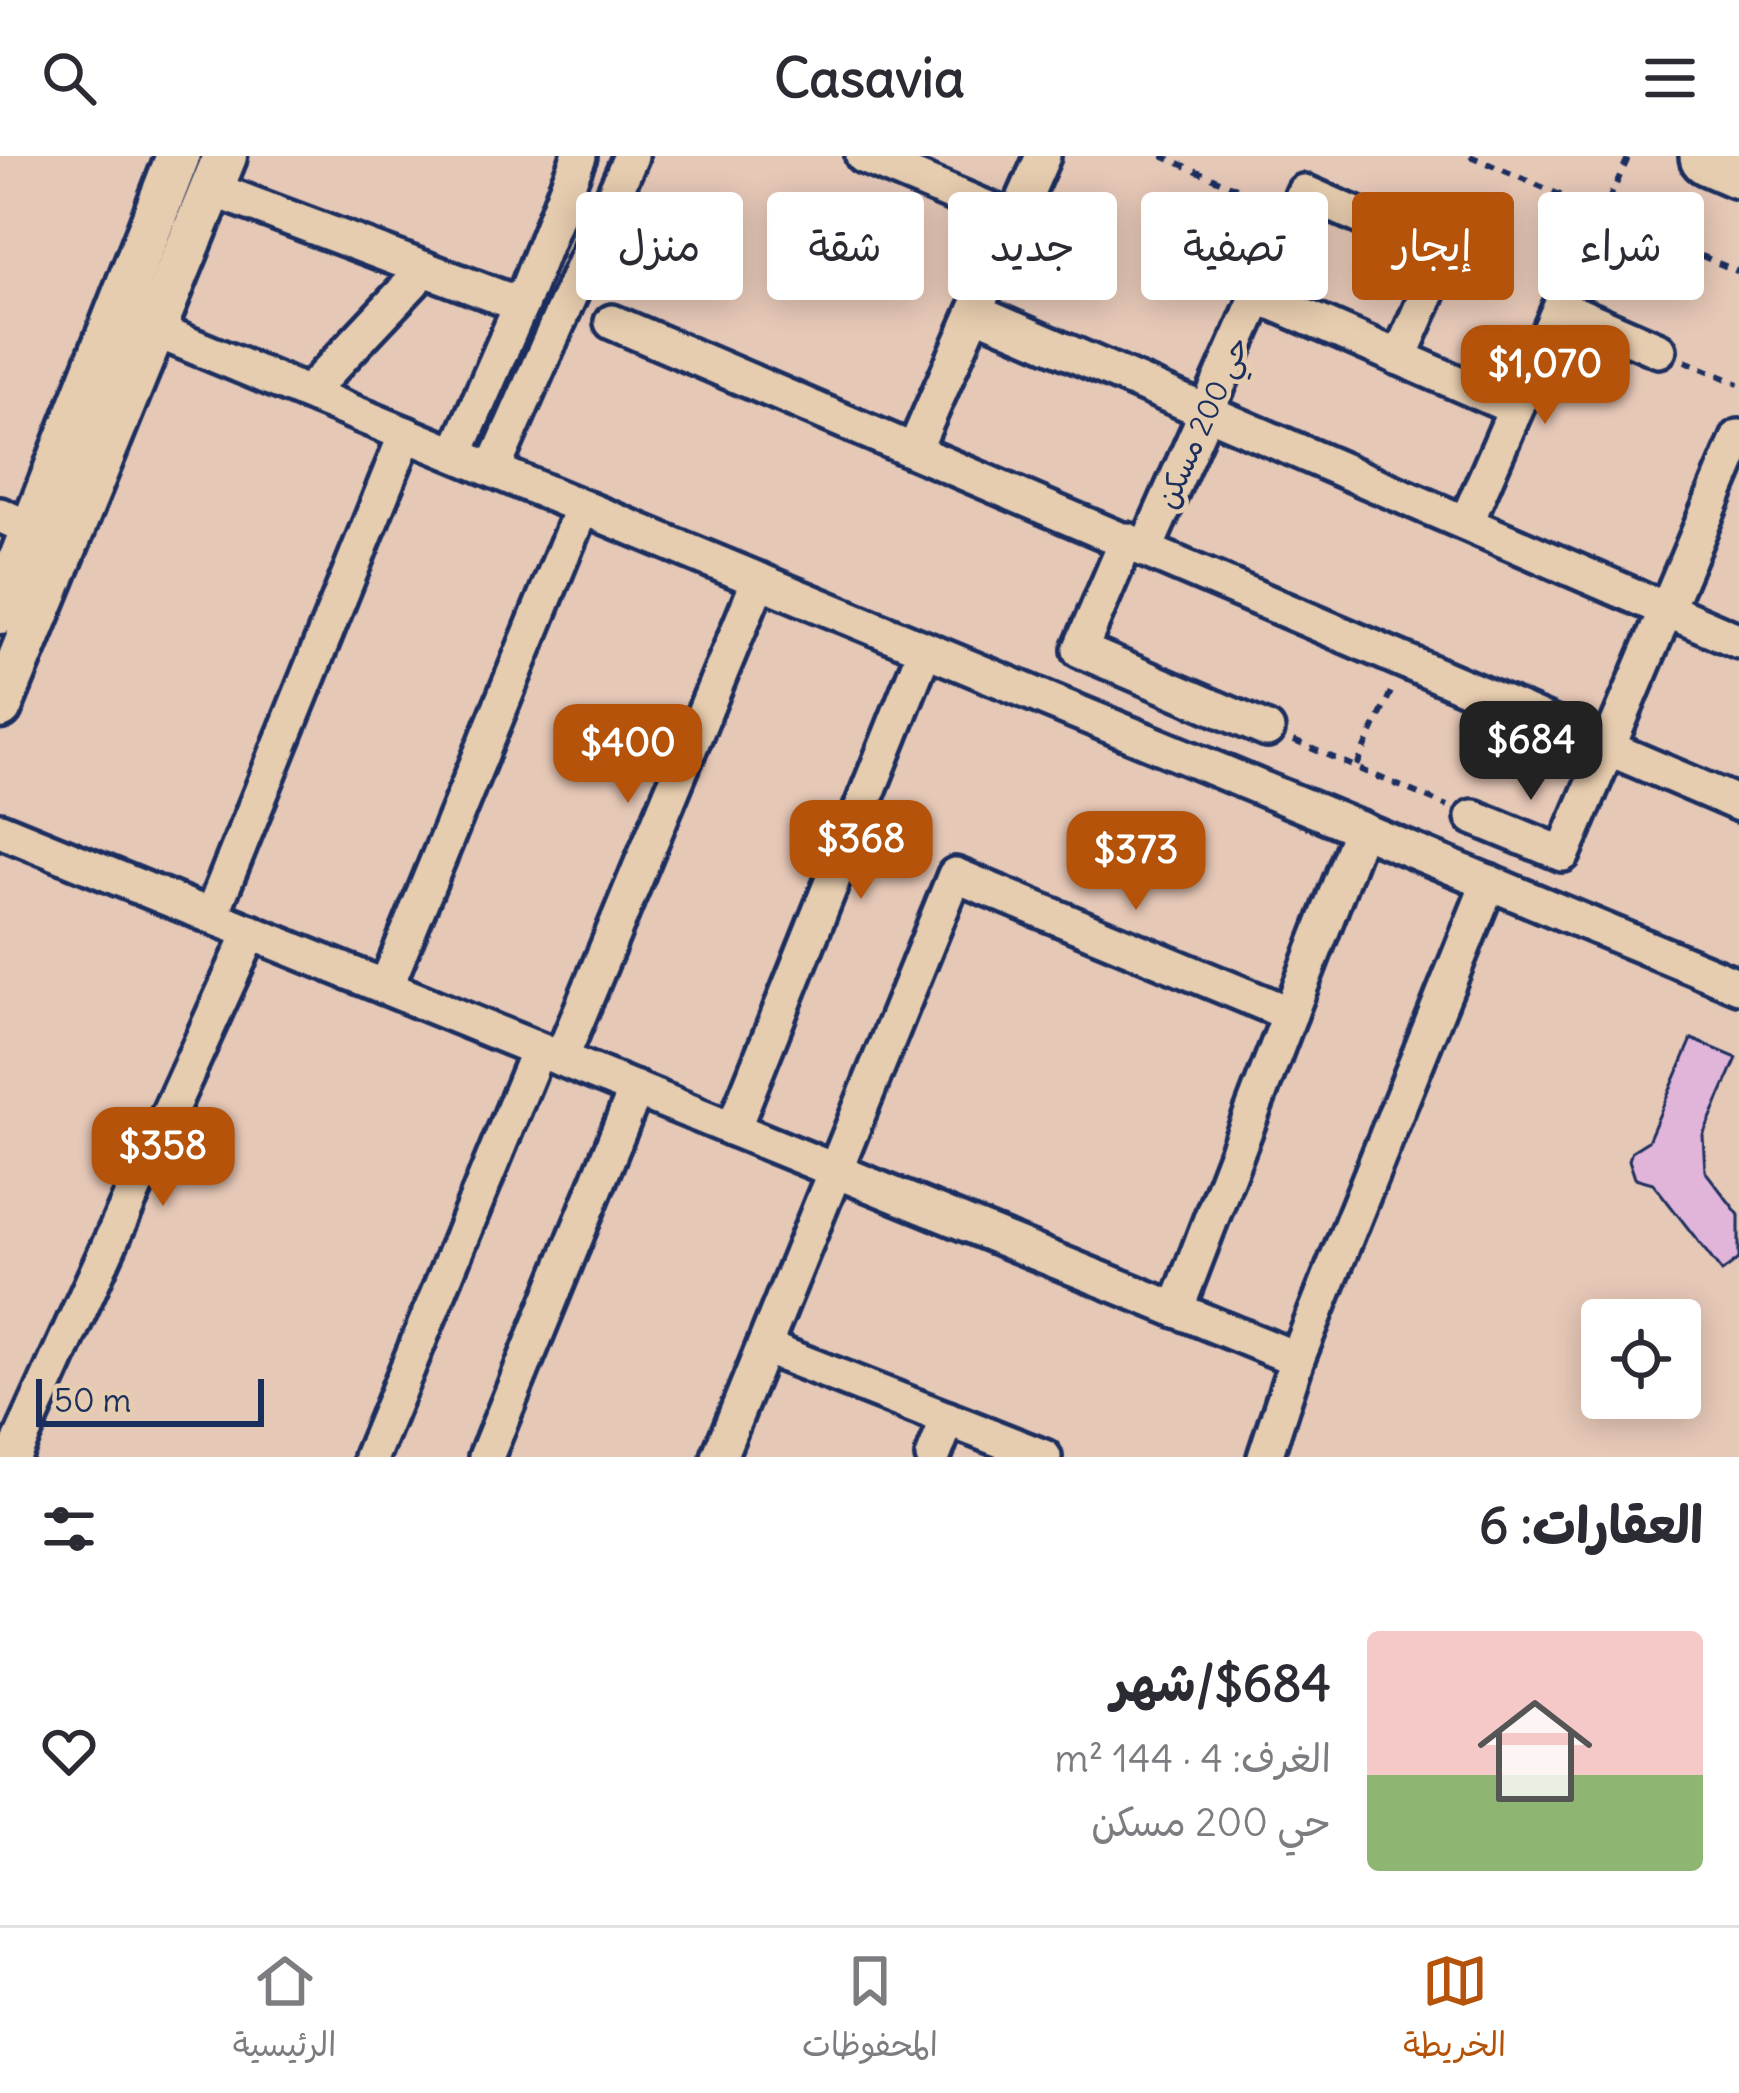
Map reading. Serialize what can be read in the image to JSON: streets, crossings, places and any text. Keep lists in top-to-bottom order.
{
  "streets": {
    "street": ["حي 200 مسكن"]
  },
  "scale_bar": "50 m",
  "page": {
    "header": "Casavia",
    "chip": [
      "شراء",
      "إيجار",
      "تصفية",
      "جديد",
      "شقة",
      "منزل"
    ],
    "price": [
      "$1,070",
      "$684",
      "$400",
      "$368",
      "$373",
      "$358"
    ],
    "scale": "50 m",
    "heading": "العقارات: 6",
    "list": [
      {
        "name": "$684/شهر",
        "note": "الغرف: 4 · 144 m² · حي 200 مسكن"
      }
    ],
    "tabs": ["الخريطة", "المحفوظات", "الرئيسية"]
  }
}
